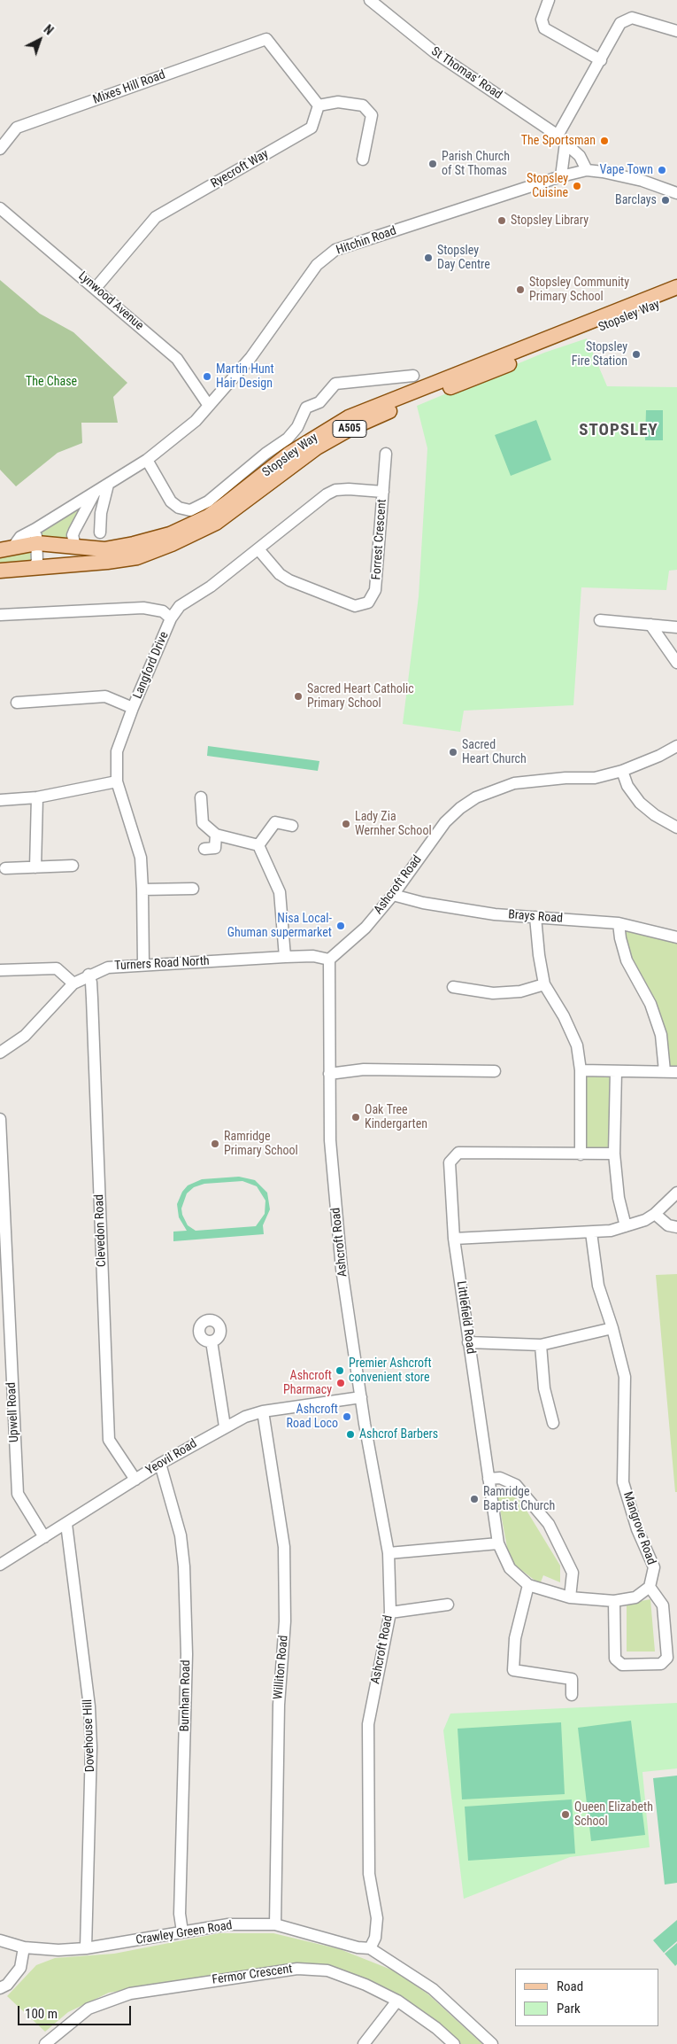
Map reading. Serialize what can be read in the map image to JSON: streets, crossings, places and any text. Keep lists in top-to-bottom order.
{
  "streets": {
    "main road": ["Stopsley Way", "A505"],
    "street": [
      "St Thomas' Road",
      "Mixes Hill Road",
      "Ryecroft Way",
      "Hitchin Road",
      "Lynwood Avenue",
      "Forrest Crescent",
      "Langford Drive",
      "Ashcroft Road",
      "Brays Road",
      "Turners Road North",
      "Clevedon Road",
      "Littlefield Road",
      "Upwell Road",
      "Yeovil Road",
      "Mangrove Road",
      "Williton Road",
      "Burnham Road",
      "Dovehouse Hill",
      "Crawley Green Road",
      "Fermor Crescent"
    ]
  },
  "crossings": [
    ["St Thomas' Road", "Hitchin Road"],
    ["Mixes Hill Road", "Ryecroft Way"],
    ["Ryecroft Way", "Lynwood Avenue"],
    ["Hitchin Road", "Lynwood Avenue"],
    ["Hitchin Road", "Stopsley Way"],
    ["Forrest Crescent", "Langford Drive"],
    ["Langford Drive", "Turners Road North"],
    ["Ashcroft Road", "Brays Road"],
    ["Ashcroft Road", "Turners Road North"],
    ["Ashcroft Road", "Yeovil Road"],
    ["Ashcroft Road", "Crawley Green Road"],
    ["Turners Road North", "Clevedon Road"],
    ["Clevedon Road", "Yeovil Road"],
    ["Upwell Road", "Yeovil Road"],
    ["Yeovil Road", "Williton Road"],
    ["Yeovil Road", "Burnham Road"],
    ["Yeovil Road", "Dovehouse Hill"],
    ["Williton Road", "Crawley Green Road"],
    ["Burnham Road", "Crawley Green Road"],
    ["Dovehouse Hill", "Crawley Green Road"]
  ],
  "districts": ["STOPSLEY"],
  "parks": ["The Chase"],
  "places": [
    "The Sportsman",
    "Parish Church of St Thomas",
    "Vape Town",
    "Stopsley Cuisine",
    "Barclays",
    "Stopsley Library",
    "Stopsley Day Centre",
    "Stopsley Community Primary School",
    "Stopsley Fire Station",
    "Martin Hunt Hair Design",
    "Sacred Heart Catholic Primary School",
    "Sacred Heart Church",
    "Lady Zia Wernher School",
    "Nisa Local- Ghuman supermarket",
    "Oak Tree Kindergarten",
    "Ramridge Primary School",
    "Premier Ashcroft convenient store",
    "Ashcroft Pharmacy",
    "Ashcroft Road Loco",
    "Ashcrof Barbers",
    "Ramridge Baptist Church",
    "Queen Elizabeth School"
  ],
  "legend": ["Road", "Park"],
  "scale_bar": "100 m",
  "north": "top right"
}
